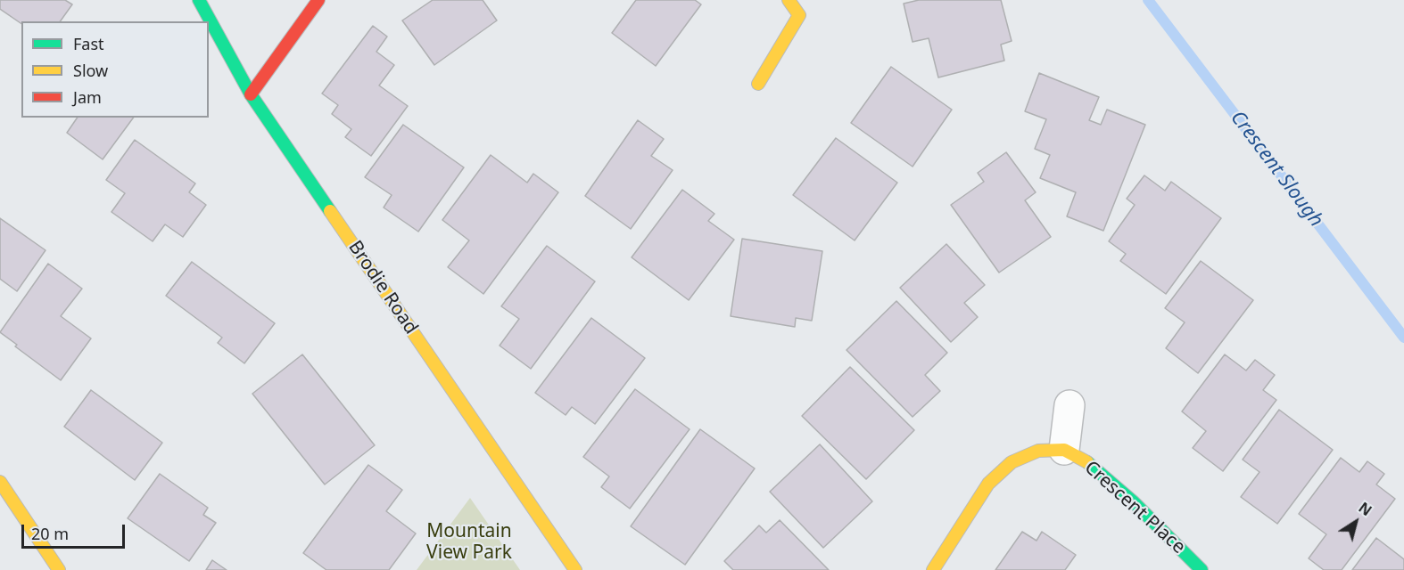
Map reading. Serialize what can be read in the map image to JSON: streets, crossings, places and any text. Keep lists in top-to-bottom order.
{
  "streets": {
    "street": ["Brodie Road", "Crescent Place"]
  },
  "water": ["Crescent Slough"],
  "parks": ["Mountain View Park"],
  "legend": ["Fast", "Slow", "Jam"],
  "scale_bar": "20 m",
  "north": "top right"
}
